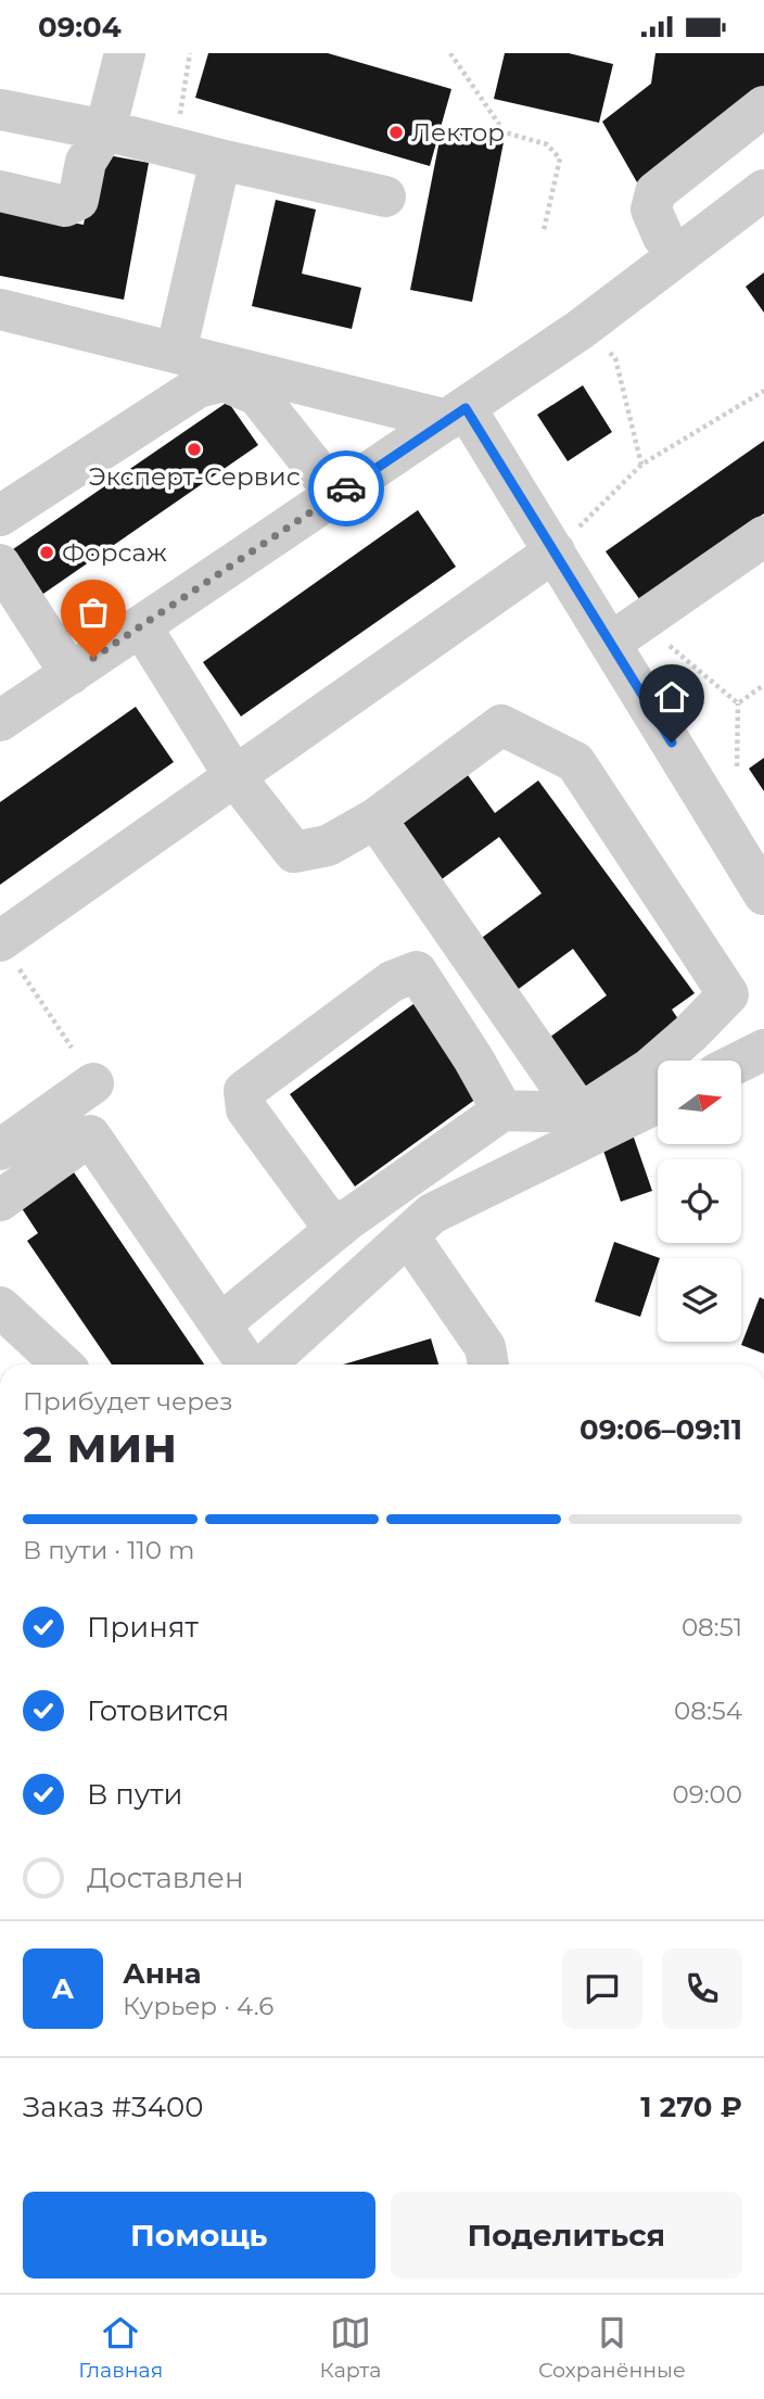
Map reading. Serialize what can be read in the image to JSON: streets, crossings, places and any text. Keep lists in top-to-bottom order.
{
  "places": ["Лектор", "Эксперт-Сервис", "Форсаж"],
  "north": "right",
  "page": {
    "status": "09:04",
    "heading": ["2 мин", "Прибудет через", "09:06–09:11"],
    "panel": [
      "Анна",
      "Курьер · 4.6",
      "Заказ #3400",
      "1 270 ₽"
    ],
    "bar": "В пути · 110 m",
    "list": [
      ["Принят", "08:51"],
      ["Готовится", "08:54"],
      ["В пути", "09:00"],
      "Доставлен"
    ],
    "round": "А",
    "buttons": ["Помощь", "Поделиться"],
    "tabs": ["Главная", "Карта", "Сохранённые"]
  }
}
